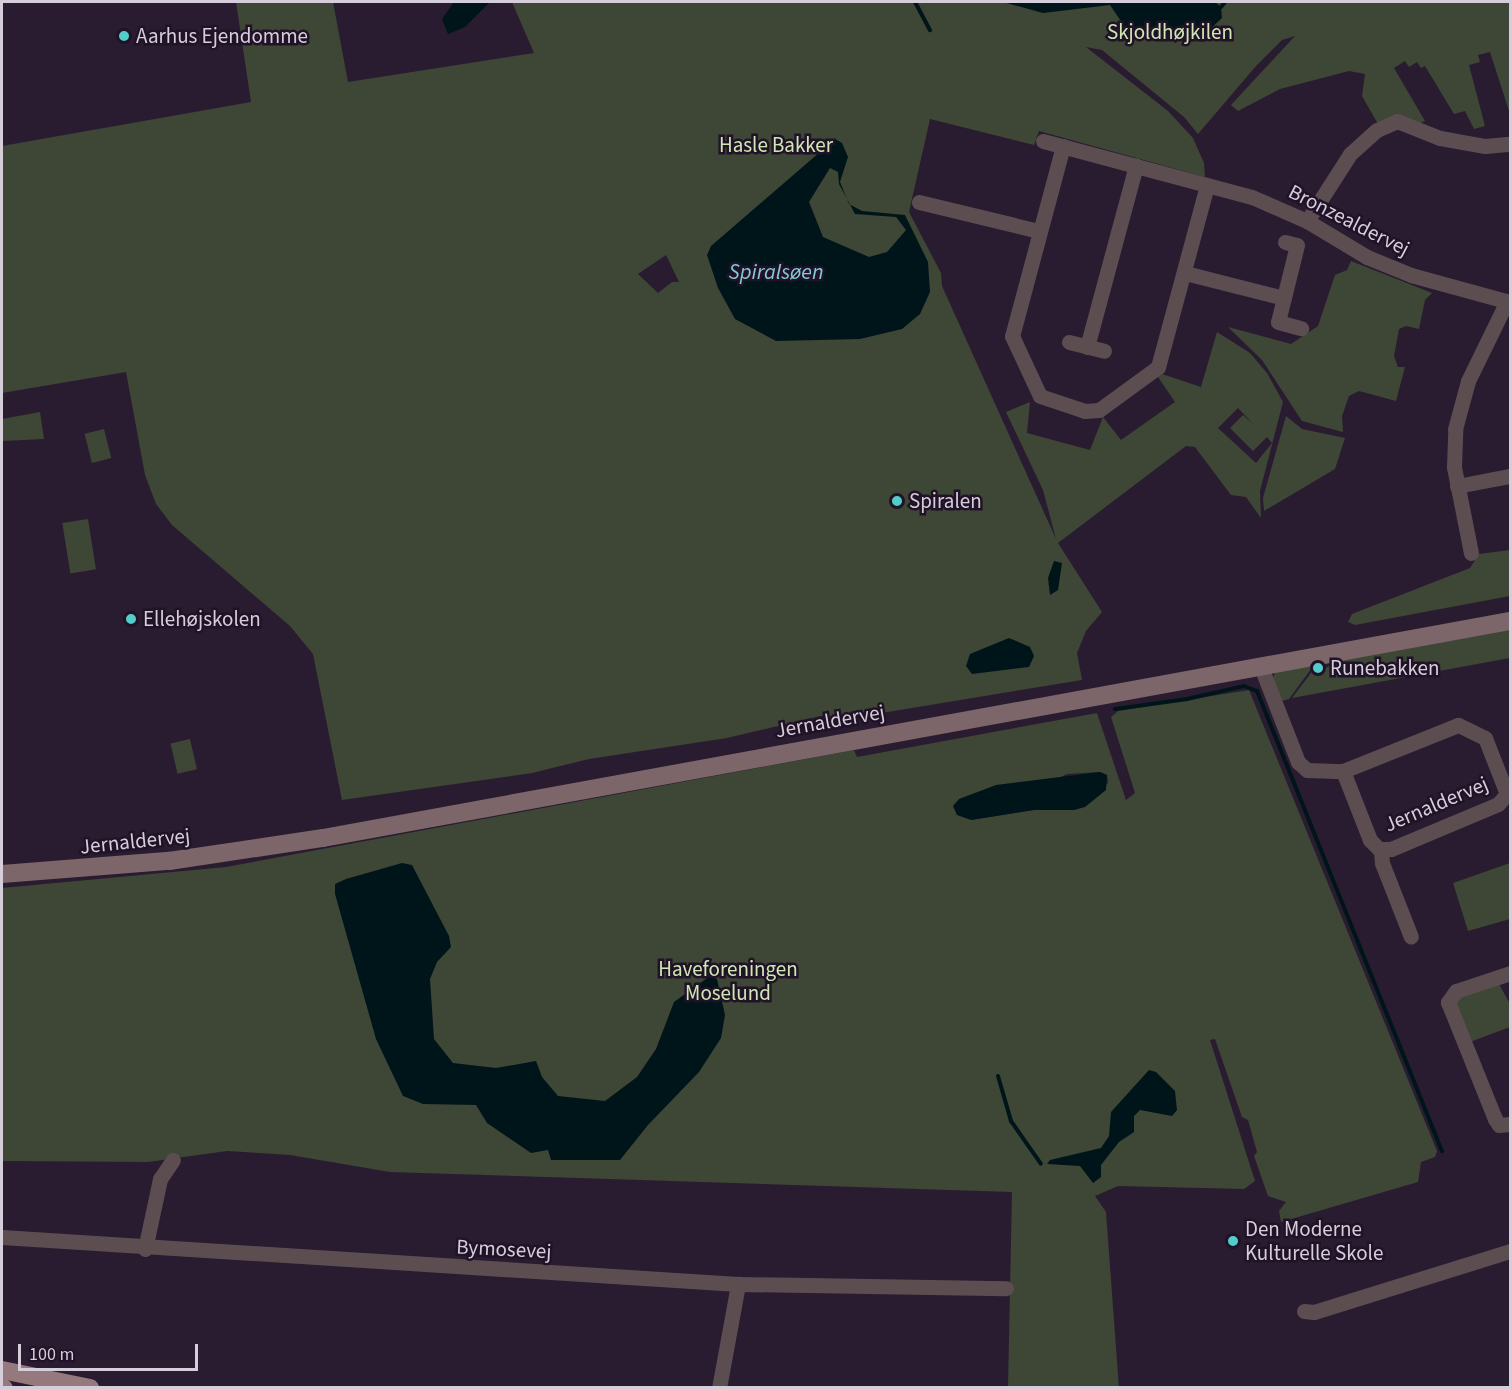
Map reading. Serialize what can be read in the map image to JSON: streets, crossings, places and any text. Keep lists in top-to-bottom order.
{
  "streets": {
    "street": ["Bronzealdervej", "Jernaldervej", "Bymosevej"]
  },
  "water": ["Spiralsøen"],
  "parks": ["Skjoldhøjkilen", "Hasle Bakker", "Haveforeningen Moselund"],
  "places": [
    "Aarhus Ejendomme",
    "Spiralen",
    "Ellehøjskolen",
    "Runebakken",
    "Den Moderne Kulturelle Skole"
  ],
  "scale_bar": "100 m"
}
